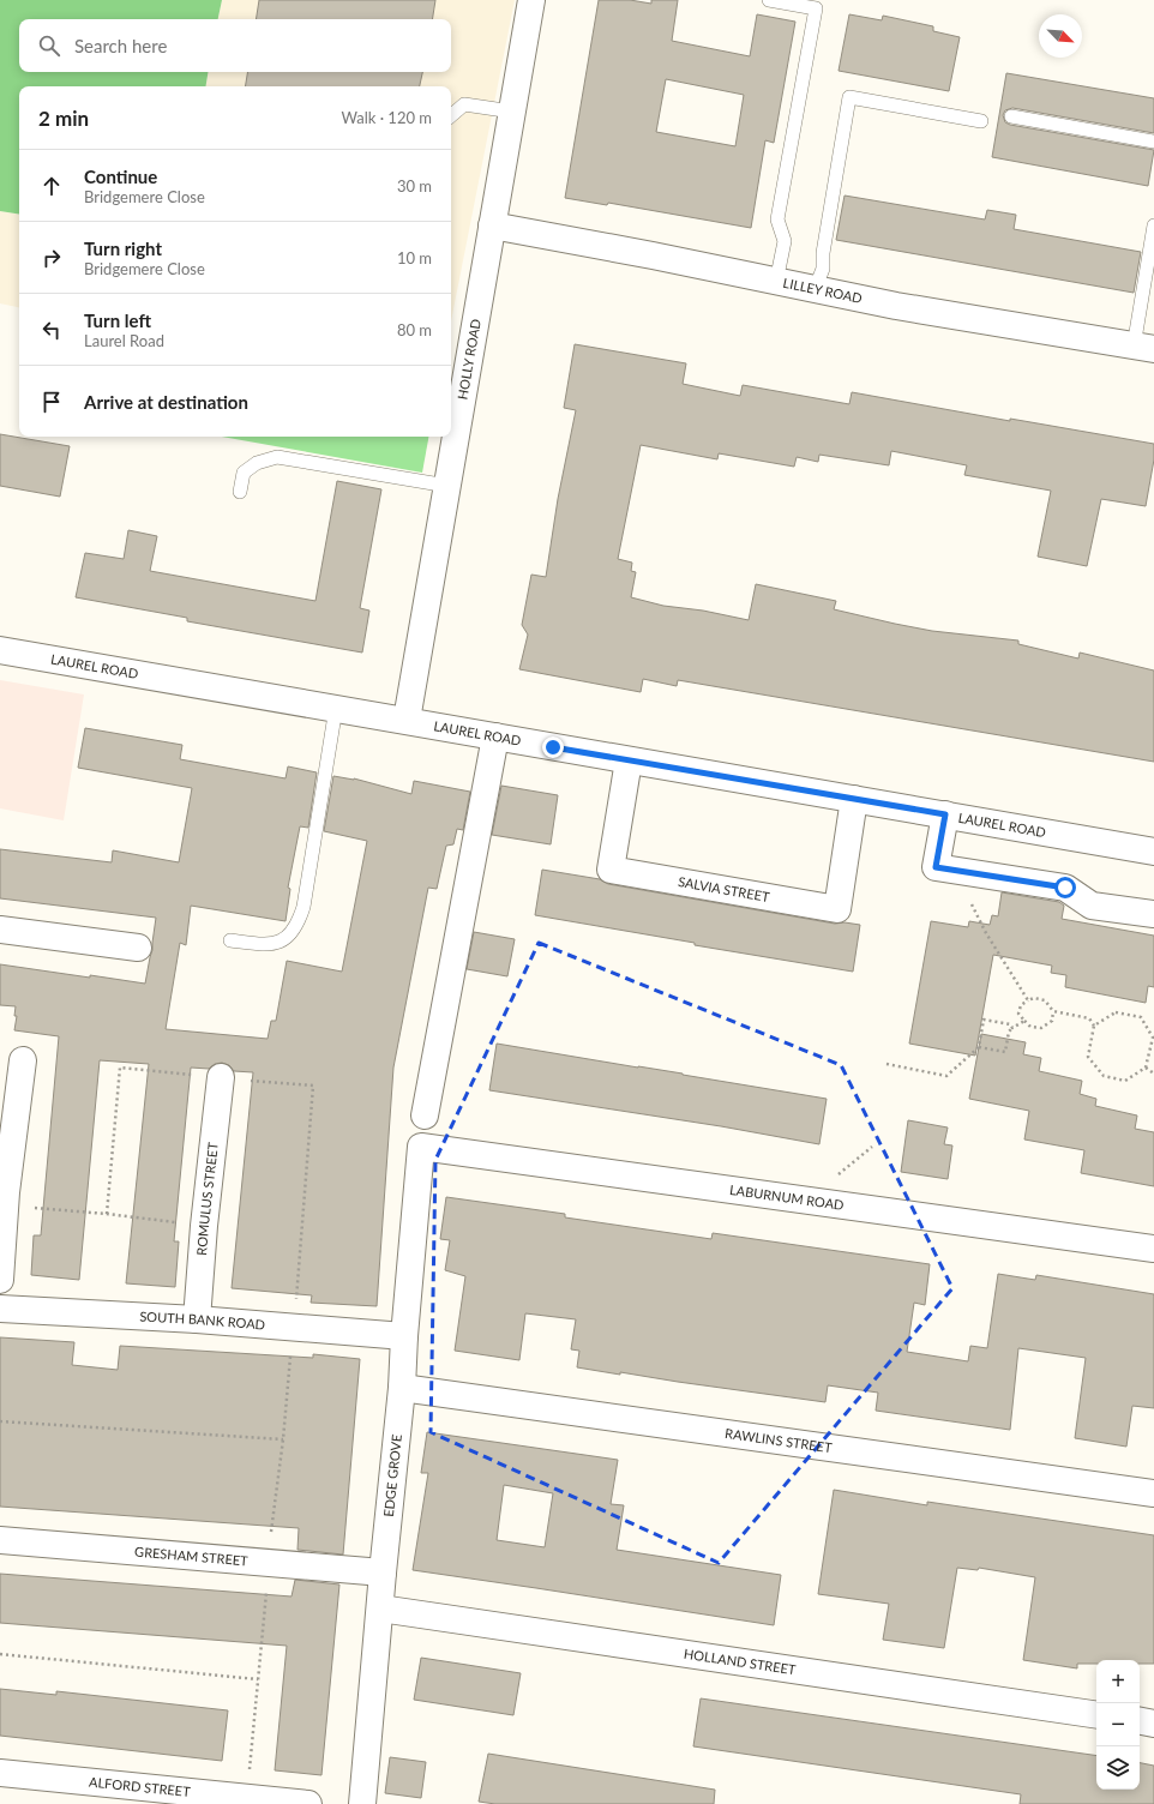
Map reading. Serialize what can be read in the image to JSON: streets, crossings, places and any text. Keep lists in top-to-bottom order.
{
  "streets": {
    "street": [
      "LILLEY ROAD",
      "HOLLY ROAD",
      "LAUREL ROAD",
      "SALVIA STREET",
      "LABURNUM ROAD",
      "ROMULUS STREET",
      "SOUTH BANK ROAD",
      "RAWLINS STREET",
      "EDGE GROVE",
      "GRESHAM STREET",
      "HOLLAND STREET",
      "ALFORD STREET"
    ]
  },
  "crossings": [
    ["LILLEY ROAD", "HOLLY ROAD"],
    ["HOLLY ROAD", "LAUREL ROAD"],
    ["LAUREL ROAD", "SALVIA STREET"],
    ["LABURNUM ROAD", "EDGE GROVE"],
    ["ROMULUS STREET", "SOUTH BANK ROAD"],
    ["SOUTH BANK ROAD", "EDGE GROVE"],
    ["RAWLINS STREET", "EDGE GROVE"],
    ["EDGE GROVE", "GRESHAM STREET"],
    ["EDGE GROVE", "HOLLAND STREET"]
  ],
  "north": "bottom right",
  "page": {
    "search": "Search here",
    "heading": ["2 min", "Walk · 120 m"],
    "list": [
      ["Continue", "Bridgemere Close", "30 m"],
      ["Turn right", "Bridgemere Close", "10 m"],
      ["Turn left", "Laurel Road", "80 m"],
      "Arrive at destination"
    ],
    "map_buttons": ["+", "−"]
  }
}
